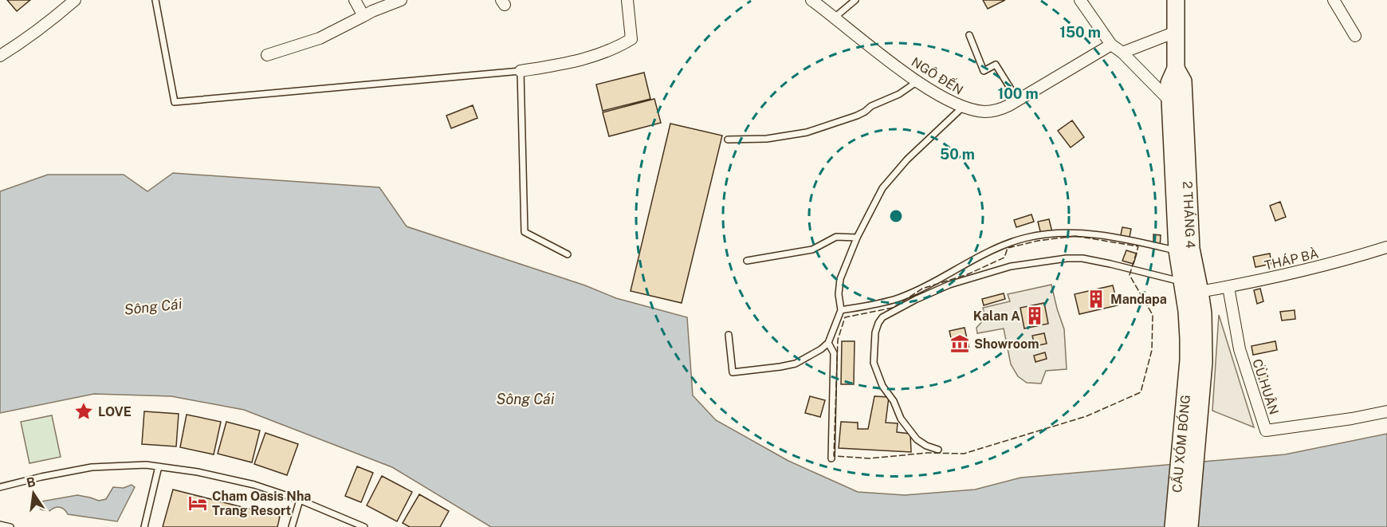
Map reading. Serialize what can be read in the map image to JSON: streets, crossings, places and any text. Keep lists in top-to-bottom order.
{
  "streets": {
    "main road": ["2 THÁNG 4", "CẦU XÓM BÓNG"],
    "street": ["NGÔ ĐẾN", "THÁP BÀ", "CÙ HUÂN"]
  },
  "crossings": [
    ["2 THÁNG 4", "THÁP BÀ"],
    ["2 THÁNG 4", "CẦU XÓM BÓNG"],
    ["THÁP BÀ", "CÙ HUÂN"]
  ],
  "water": ["Sông Cái"],
  "places": {
    "building": ["Mandapa", "Kalan A"],
    "museum": ["Showroom"],
    "place": ["LOVE"],
    "hotel": ["Cham Oasis Nha Trang Resort"]
  },
  "north": "top",
  "rings": ["150 m", "100 m", "50 m"]
}
